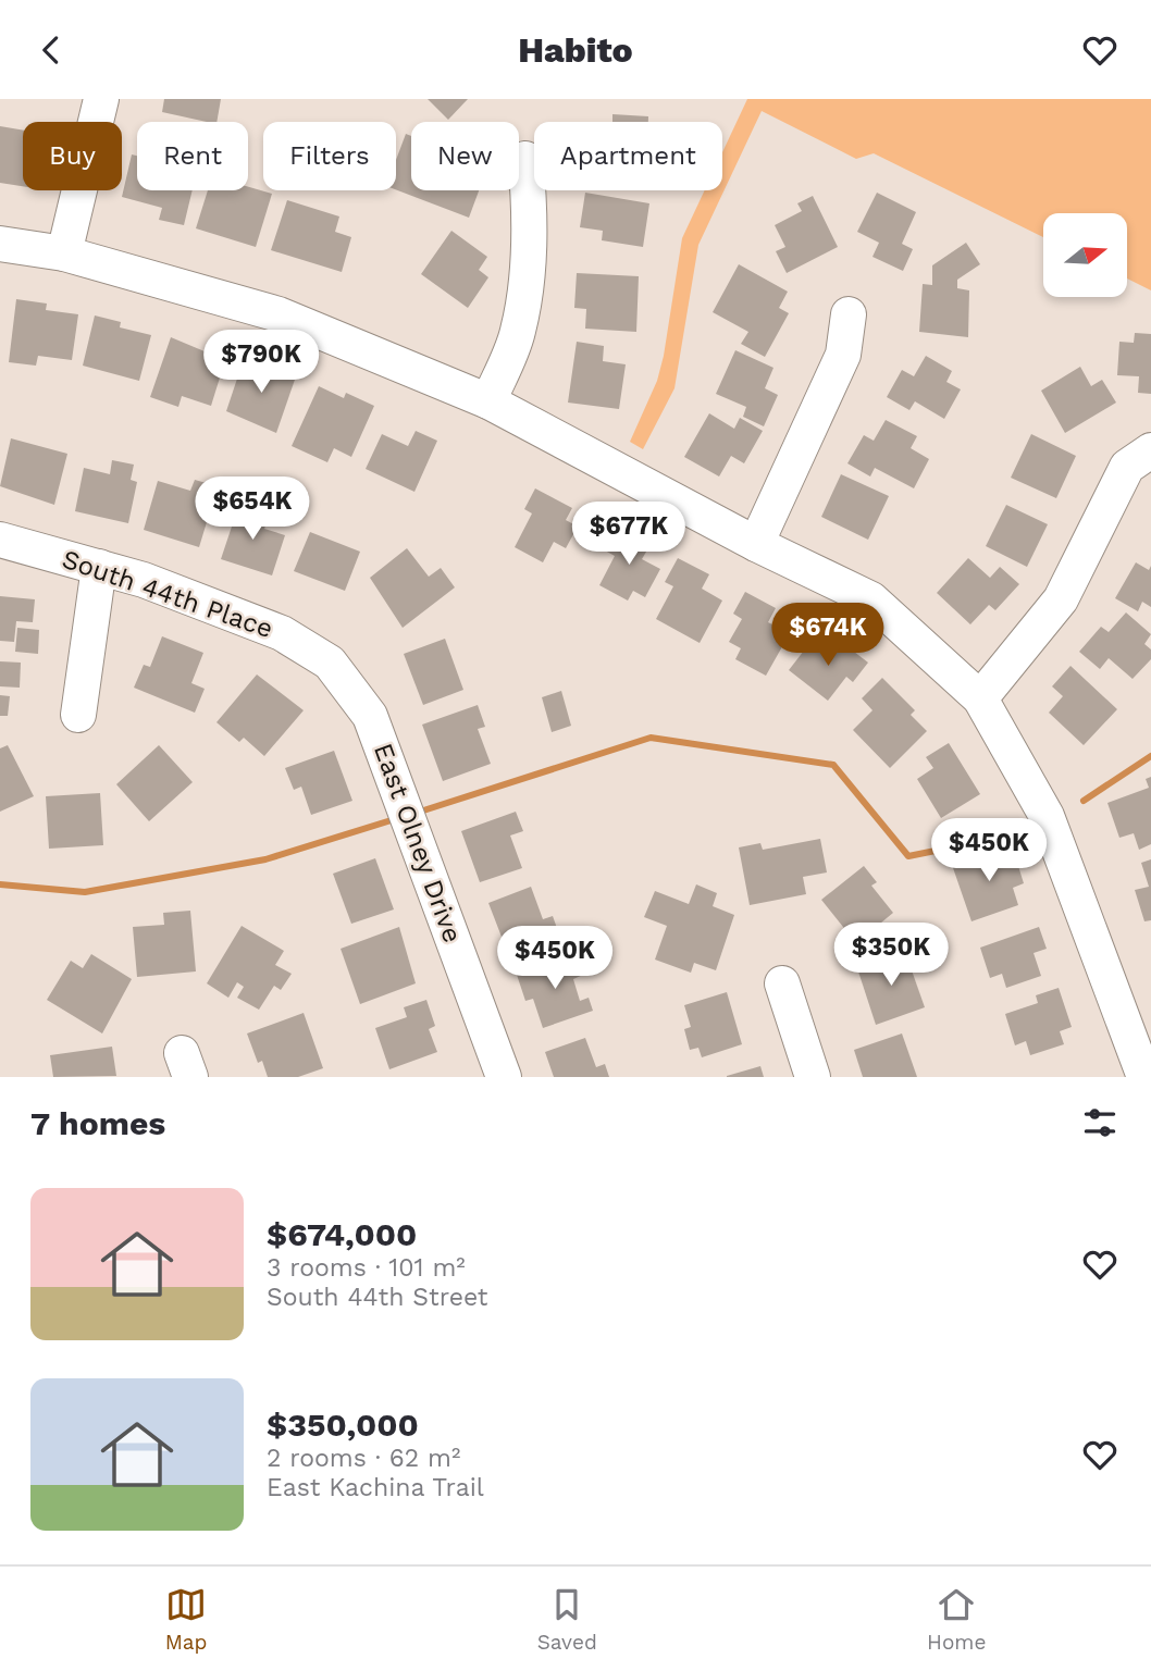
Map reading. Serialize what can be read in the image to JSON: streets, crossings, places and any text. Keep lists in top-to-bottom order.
{
  "streets": {
    "street": ["South 44th Place", "East Olney Drive"]
  },
  "crossings": [
    ["South 44th Place", "East Olney Drive"]
  ],
  "north": "right",
  "page": {
    "header": "Habito",
    "chip": [
      "Buy",
      "Rent",
      "Filters",
      "New",
      "Apartment"
    ],
    "price": [
      "$790K",
      "$654K",
      "$677K",
      "$674K",
      "$450K",
      "$350K",
      "$450K"
    ],
    "heading": "7 homes",
    "list": [
      {
        "name": "$674,000",
        "note": "3 rooms · 101 m² · South 44th Street"
      },
      {
        "name": "$350,000",
        "note": "2 rooms · 62 m² · East Kachina Trail"
      }
    ],
    "tabs": ["Map", "Saved", "Home"]
  }
}
